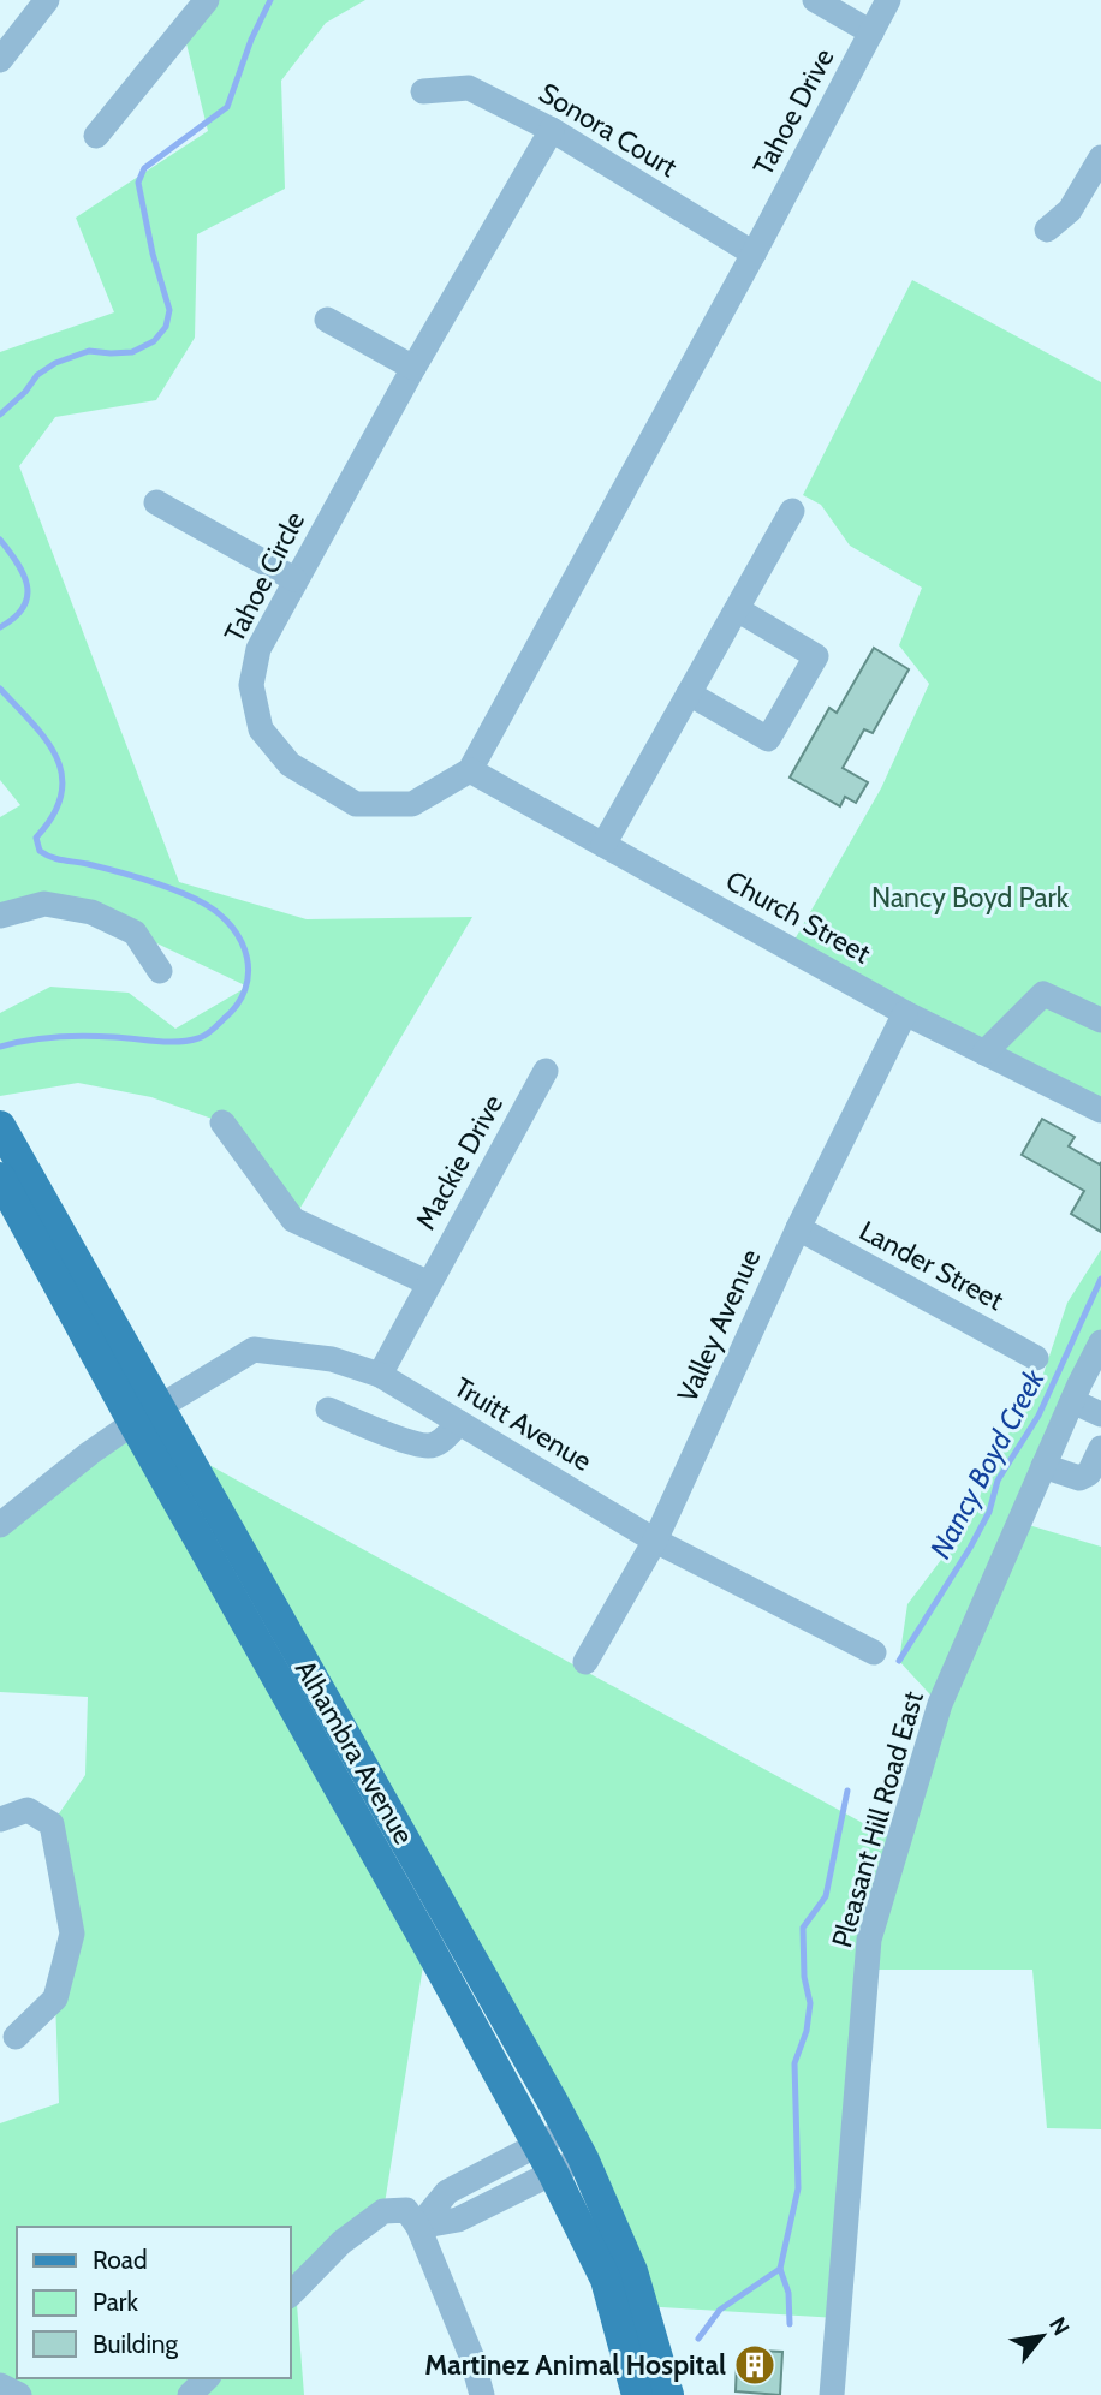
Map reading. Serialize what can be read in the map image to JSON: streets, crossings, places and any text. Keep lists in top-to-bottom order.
{
  "streets": {
    "main road": ["Alhambra Avenue"],
    "street": [
      "Tahoe Drive",
      "Sonora Court",
      "Tahoe Circle",
      "Church Street",
      "Mackie Drive",
      "Lander Street",
      "Valley Avenue",
      "Truitt Avenue",
      "Pleasant Hill Road East"
    ]
  },
  "crossings": [
    ["Tahoe Drive", "Sonora Court"],
    ["Sonora Court", "Tahoe Circle"],
    ["Tahoe Circle", "Church Street"],
    ["Church Street", "Valley Avenue"],
    ["Mackie Drive", "Truitt Avenue"],
    ["Lander Street", "Valley Avenue"],
    ["Valley Avenue", "Truitt Avenue"],
    ["Truitt Avenue", "Alhambra Avenue"]
  ],
  "water": ["Nancy Boyd Creek"],
  "parks": ["Nancy Boyd Park"],
  "places": {
    "building": ["Martinez Animal Hospital"]
  },
  "legend": ["Road", "Park", "Building"],
  "north": "top right"
}
